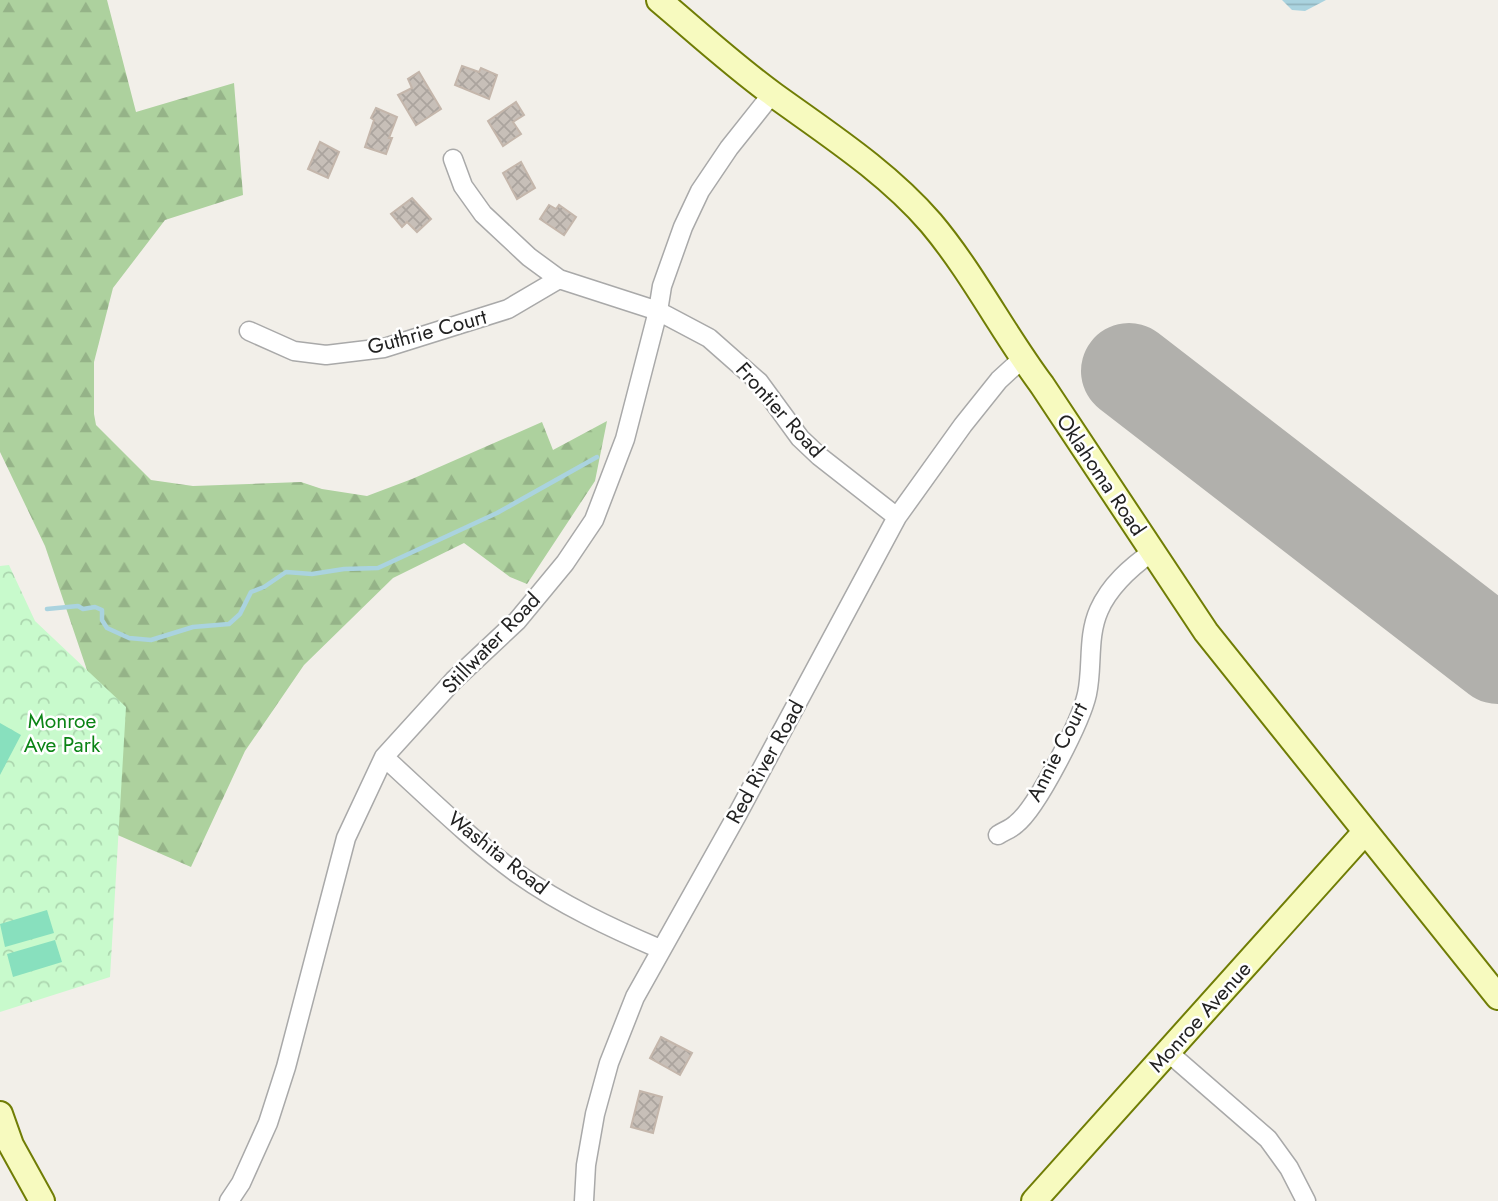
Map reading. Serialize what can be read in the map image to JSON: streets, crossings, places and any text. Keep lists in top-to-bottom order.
{
  "streets": {
    "street": [
      "Guthrie Court",
      "Frontier Road",
      "Oklahoma Road",
      "Stillwater Road",
      "Annie Court",
      "Red River Road",
      "Washita Road",
      "Monroe Avenue"
    ]
  },
  "crossings": [
    ["Guthrie Court", "Frontier Road"],
    ["Frontier Road", "Stillwater Road"],
    ["Frontier Road", "Red River Road"],
    ["Oklahoma Road", "Stillwater Road"],
    ["Oklahoma Road", "Annie Court"],
    ["Oklahoma Road", "Red River Road"],
    ["Oklahoma Road", "Monroe Avenue"],
    ["Stillwater Road", "Washita Road"],
    ["Red River Road", "Washita Road"]
  ],
  "parks": ["Monroe Ave Park"]
}
